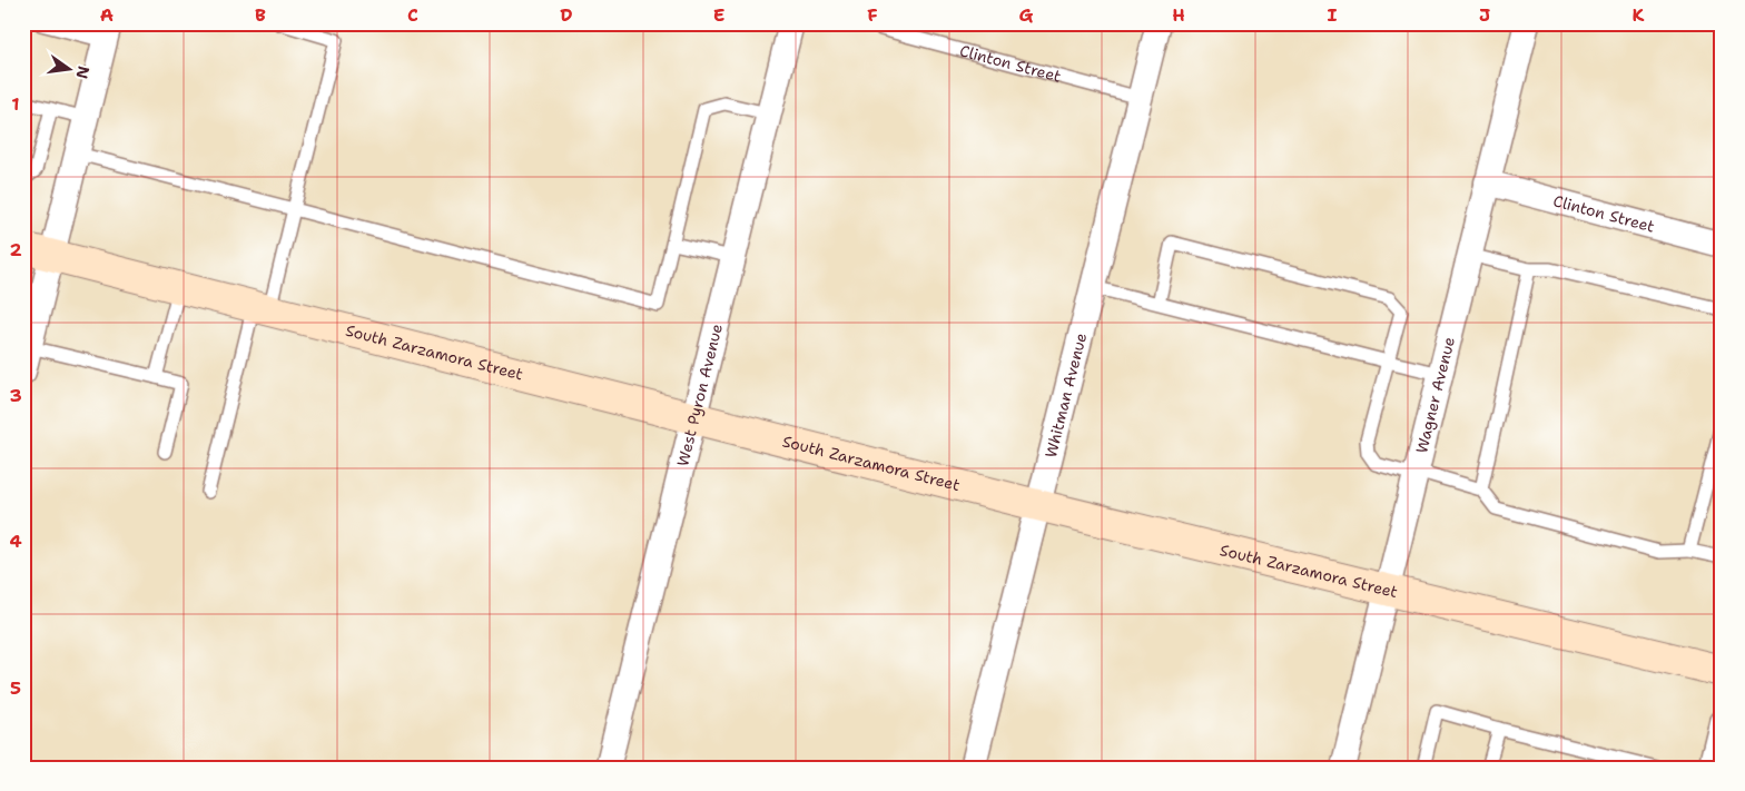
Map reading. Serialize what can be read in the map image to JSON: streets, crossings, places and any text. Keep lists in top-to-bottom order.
{
  "streets": {
    "main road": ["South Zarzamora Street"],
    "street": [
      "Clinton Street",
      "West Pyron Avenue",
      "Whitman Avenue",
      "Wagner Avenue"
    ]
  },
  "crossings": [
    ["Clinton Street", "Whitman Avenue"],
    ["Clinton Street", "Wagner Avenue"],
    ["South Zarzamora Street", "West Pyron Avenue"],
    ["South Zarzamora Street", "Whitman Avenue"],
    ["South Zarzamora Street", "Wagner Avenue"]
  ],
  "north": "right",
  "grid": {
    "columns": [
      "A",
      "B",
      "C",
      "D",
      "E",
      "F",
      "G",
      "H",
      "I",
      "J",
      "K"
    ],
    "rows": [
      "1",
      "2",
      "3",
      "4",
      "5"
    ]
  }
}
